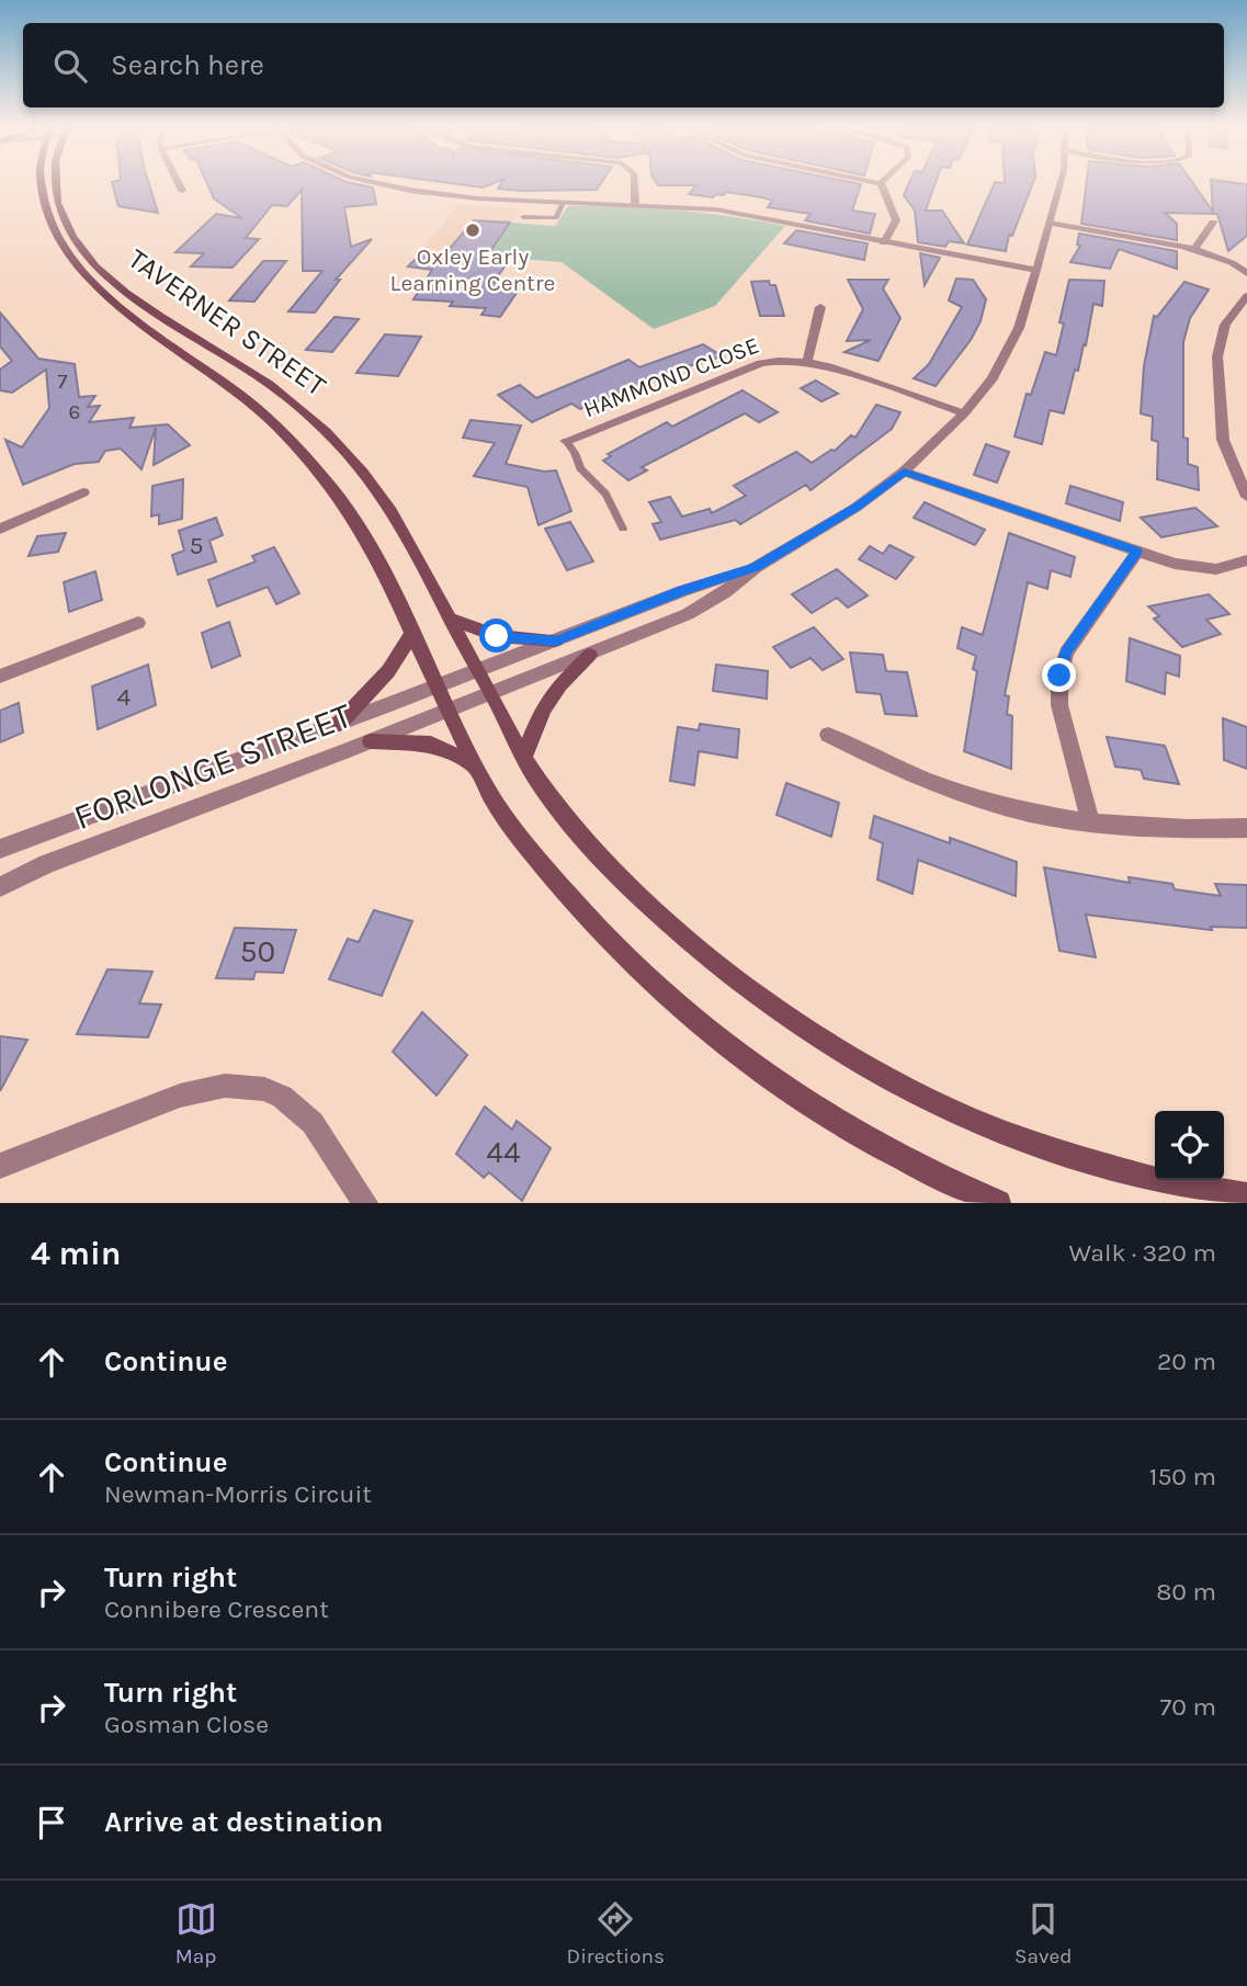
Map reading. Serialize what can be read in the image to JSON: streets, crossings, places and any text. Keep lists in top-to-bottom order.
{
  "streets": {
    "main road": ["TAVERNER STREET"],
    "street": ["HAMMOND CLOSE", "FORLONGE STREET"]
  },
  "crossings": [
    ["TAVERNER STREET", "FORLONGE STREET"]
  ],
  "places": ["Oxley Early Learning Centre"],
  "house_numbers": [
    "7",
    "6",
    "5",
    "4",
    "50",
    "44"
  ],
  "page": {
    "search": "Search here",
    "heading": ["4 min", "Walk · 320 m"],
    "list": [
      ["Continue", "20 m"],
      ["Continue", "Newman-Morris Circuit", "150 m"],
      ["Turn right", "Connibere Crescent", "80 m"],
      ["Turn right", "Gosman Close", "70 m"],
      "Arrive at destination"
    ],
    "nav": ["Map", "Directions", "Saved"]
  }
}
